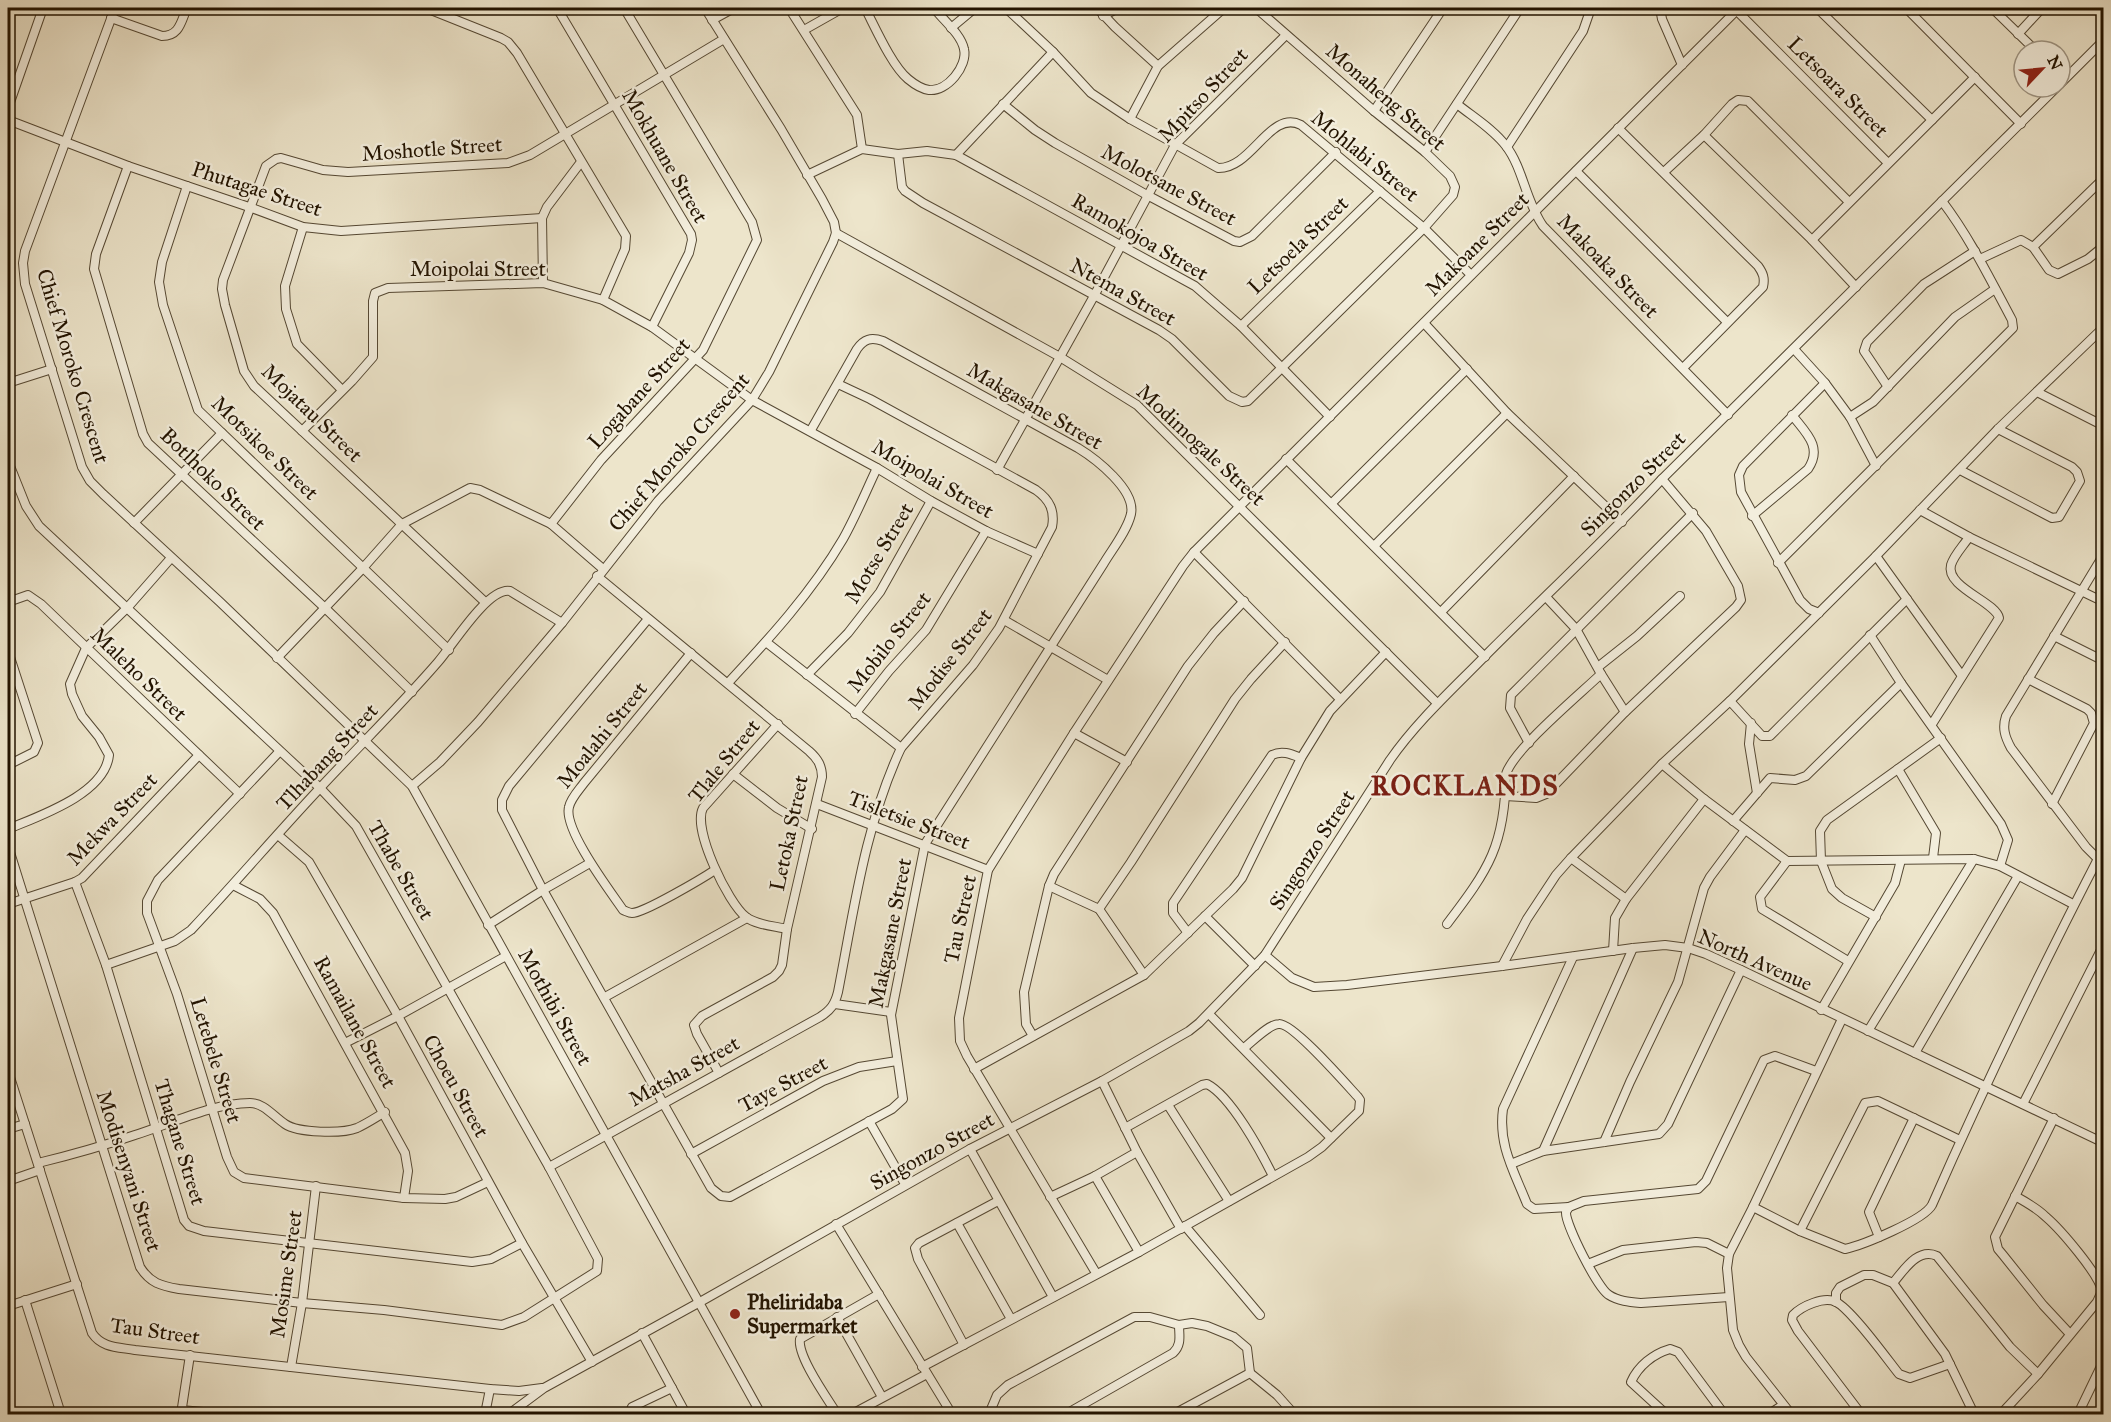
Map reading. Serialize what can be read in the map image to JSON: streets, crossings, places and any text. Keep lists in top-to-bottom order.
{
  "streets": {
    "street": [
      "Letsoara Street",
      "Mpitso Street",
      "Monaheng Street",
      "Moshotle Street",
      "Mokhuane Street",
      "Mohlabi Street",
      "Molotsane Street",
      "Phutagae Street",
      "Ramokojoa Street",
      "Makoane Street",
      "Letsoela Street",
      "Makoaka Street",
      "Moipolai Street",
      "Ntema Street",
      "Chief Moroko Crescent",
      "Logabane Street",
      "Makgasane Street",
      "Mojatau Street",
      "Modimogale Street",
      "Motsikoe Street",
      "Botlhoko Street",
      "Singonzo Street",
      "Motse Street",
      "Mobilo Street",
      "Modise Street",
      "Maleho Street",
      "Moalahi Street",
      "Tlhabang Street",
      "Tlale Street",
      "Mekwa Street",
      "Tisletsie Street",
      "Letoka Street",
      "Thabe Street",
      "Tau Street",
      "North Avenue",
      "Mothibi Street",
      "Ramailane Street",
      "Letebele Street",
      "Matsha Street",
      "Taye Street",
      "Choeu Street",
      "Thagane Street",
      "Modisenyani Street",
      "Mosime Street"
    ]
  },
  "crossings": [
    ["Letsoara Street", "Makoane Street"],
    ["Mpitso Street", "Monaheng Street"],
    ["Mpitso Street", "Mohlabi Street"],
    ["Mpitso Street", "Molotsane Street"],
    ["Mpitso Street", "Ramokojoa Street"],
    ["Mpitso Street", "Ntema Street"],
    ["Mpitso Street", "Makgasane Street"],
    ["Mpitso Street", "Modimogale Street"],
    ["Mpitso Street", "Modise Street"],
    ["Monaheng Street", "Ntema Street"],
    ["Moshotle Street", "Mokhuane Street"],
    ["Moshotle Street", "Phutagae Street"],
    ["Moshotle Street", "Logabane Street"],
    ["Moshotle Street", "Mojatau Street"],
    ["Mokhuane Street", "Moipolai Street"],
    ["Mohlabi Street", "Molotsane Street"],
    ["Mohlabi Street", "Makoane Street"],
    ["Mohlabi Street", "Letsoela Street"],
    ["Mohlabi Street", "Ntema Street"],
    ["Phutagae Street", "Chief Moroko Crescent"],
    ["Phutagae Street", "Mojatau Street"],
    ["Phutagae Street", "Motsikoe Street"],
    ["Phutagae Street", "Botlhoko Street"],
    ["Ramokojoa Street", "Makoane Street"],
    ["Ramokojoa Street", "Letsoela Street"],
    ["Ramokojoa Street", "Ntema Street"],
    ["Makoane Street", "Makoaka Street"],
    ["Makoane Street", "Modimogale Street"],
    ["Makoane Street", "Tau Street"],
    ["Makoaka Street", "Singonzo Street"],
    ["Moipolai Street", "Chief Moroko Crescent"],
    ["Moipolai Street", "Logabane Street"],
    ["Moipolai Street", "Makgasane Street"],
    ["Moipolai Street", "Mojatau Street"],
    ["Moipolai Street", "Motse Street"],
    ["Moipolai Street", "Mobilo Street"],
    ["Moipolai Street", "Modise Street"],
    ["Chief Moroko Crescent", "Modimogale Street"],
    ["Chief Moroko Crescent", "Tlhabang Street"],
    ["Chief Moroko Crescent", "Letoka Street"],
    ["Chief Moroko Crescent", "Mothibi Street"],
    ["Makgasane Street", "Modise Street"],
    ["Makgasane Street", "Tisletsie Street"],
    ["Makgasane Street", "Letoka Street"],
    ["Makgasane Street", "Matsha Street"],
    ["Makgasane Street", "Taye Street"],
    ["Mojatau Street", "Tlhabang Street"],
    ["Modimogale Street", "Singonzo Street"],
    ["Modimogale Street", "Tau Street"],
    ["Motsikoe Street", "Tlhabang Street"],
    ["Botlhoko Street", "Tlhabang Street"],
    ["Singonzo Street", "Tau Street"],
    ["Singonzo Street", "North Avenue"],
    ["Singonzo Street", "Mothibi Street"],
    ["Singonzo Street", "Choeu Street"],
    ["Modise Street", "Tisletsie Street"],
    ["Modise Street", "Matsha Street"],
    ["Maleho Street", "Mekwa Street"],
    ["Maleho Street", "Letebele Street"],
    ["Moalahi Street", "Tlale Street"],
    ["Moalahi Street", "Letoka Street"],
    ["Tlhabang Street", "Thabe Street"],
    ["Tlhabang Street", "Mothibi Street"],
    ["Tlhabang Street", "Ramailane Street"],
    ["Tlhabang Street", "Letebele Street"],
    ["Tlhabang Street", "Choeu Street"],
    ["Tlhabang Street", "Thagane Street"],
    ["Tlale Street", "Letoka Street"],
    ["Mekwa Street", "Thagane Street"],
    ["Mekwa Street", "Modisenyani Street"],
    ["Tisletsie Street", "Letoka Street"],
    ["Tisletsie Street", "Tau Street"],
    ["Letoka Street", "Matsha Street"],
    ["Thabe Street", "Letebele Street"],
    ["Thabe Street", "Matsha Street"],
    ["Thabe Street", "Choeu Street"],
    ["Thabe Street", "Modisenyani Street"],
    ["Tau Street", "Mosime Street"],
    ["Mothibi Street", "Matsha Street"],
    ["Ramailane Street", "Letebele Street"],
    ["Letebele Street", "Choeu Street"],
    ["Letebele Street", "Mosime Street"],
    ["Choeu Street", "Thagane Street"],
    ["Choeu Street", "Modisenyani Street"],
    ["Thagane Street", "Mosime Street"],
    ["Modisenyani Street", "Mosime Street"]
  ],
  "districts": ["ROCKLANDS"],
  "places": ["Pheliridaba Supermarket"],
  "north": "top right"
}
